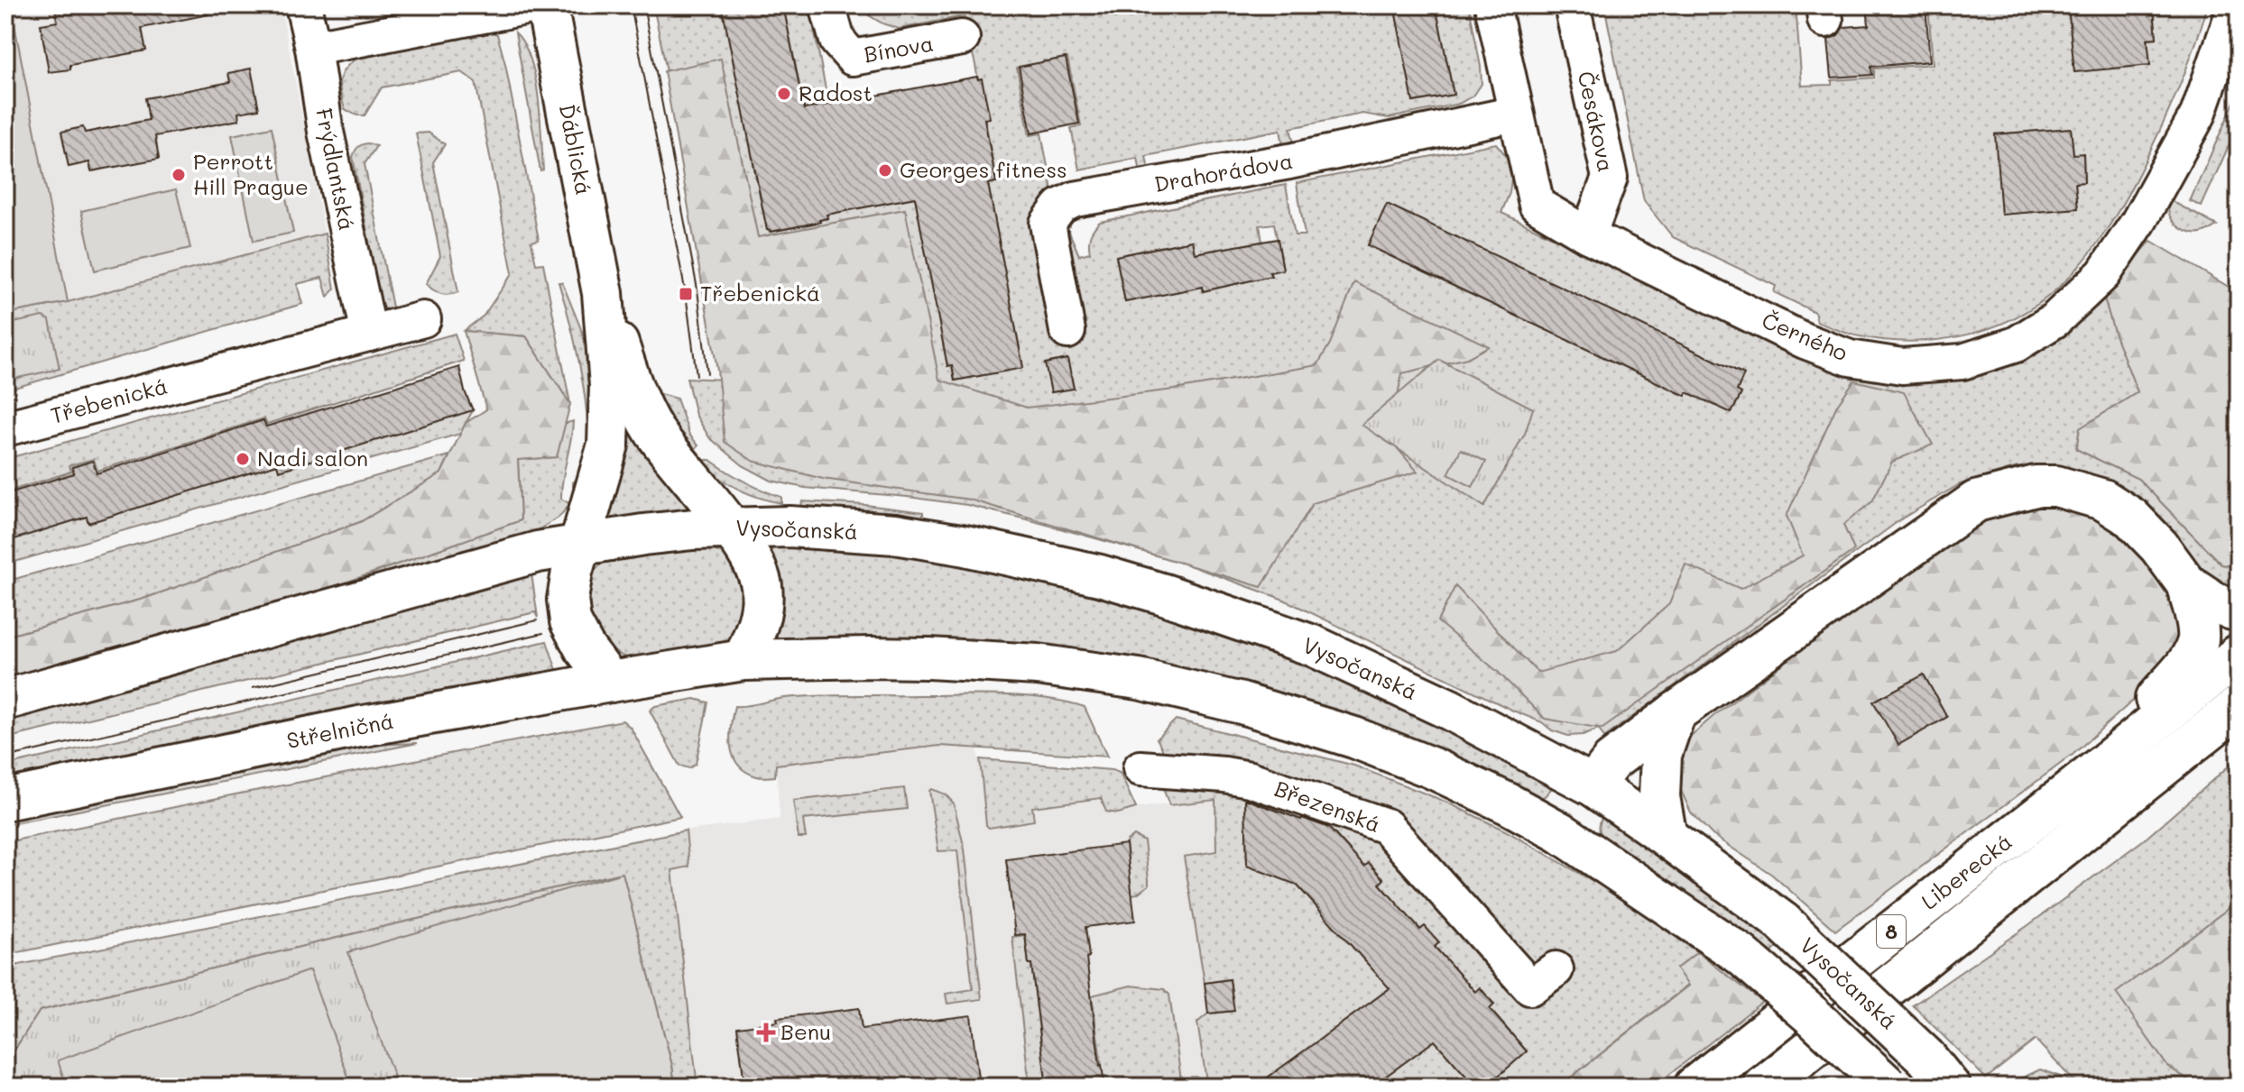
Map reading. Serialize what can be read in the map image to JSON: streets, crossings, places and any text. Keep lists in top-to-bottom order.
{
  "streets": {
    "main road": [
      "Ďáblická",
      "Vysočanská",
      "Střelničná",
      "Liberecká",
      "8"
    ],
    "street": [
      "Bínova",
      "Česákova",
      "Frýdlantská",
      "Drahorádova",
      "Černého",
      "Třebenická",
      "Březenská"
    ]
  },
  "crossings": [
    ["Česákova", "Černého"],
    ["Frýdlantská", "Třebenická"],
    ["Drahorádova", "Černého"],
    ["Vysočanská", "Střelničná"]
  ],
  "places": {
    "other": [
      "Radost",
      "Georges fitness",
      "Perrott Hill Prague",
      "Nadi salon"
    ],
    "transit": ["Třebenická"],
    "health": ["Benu"]
  }
}
